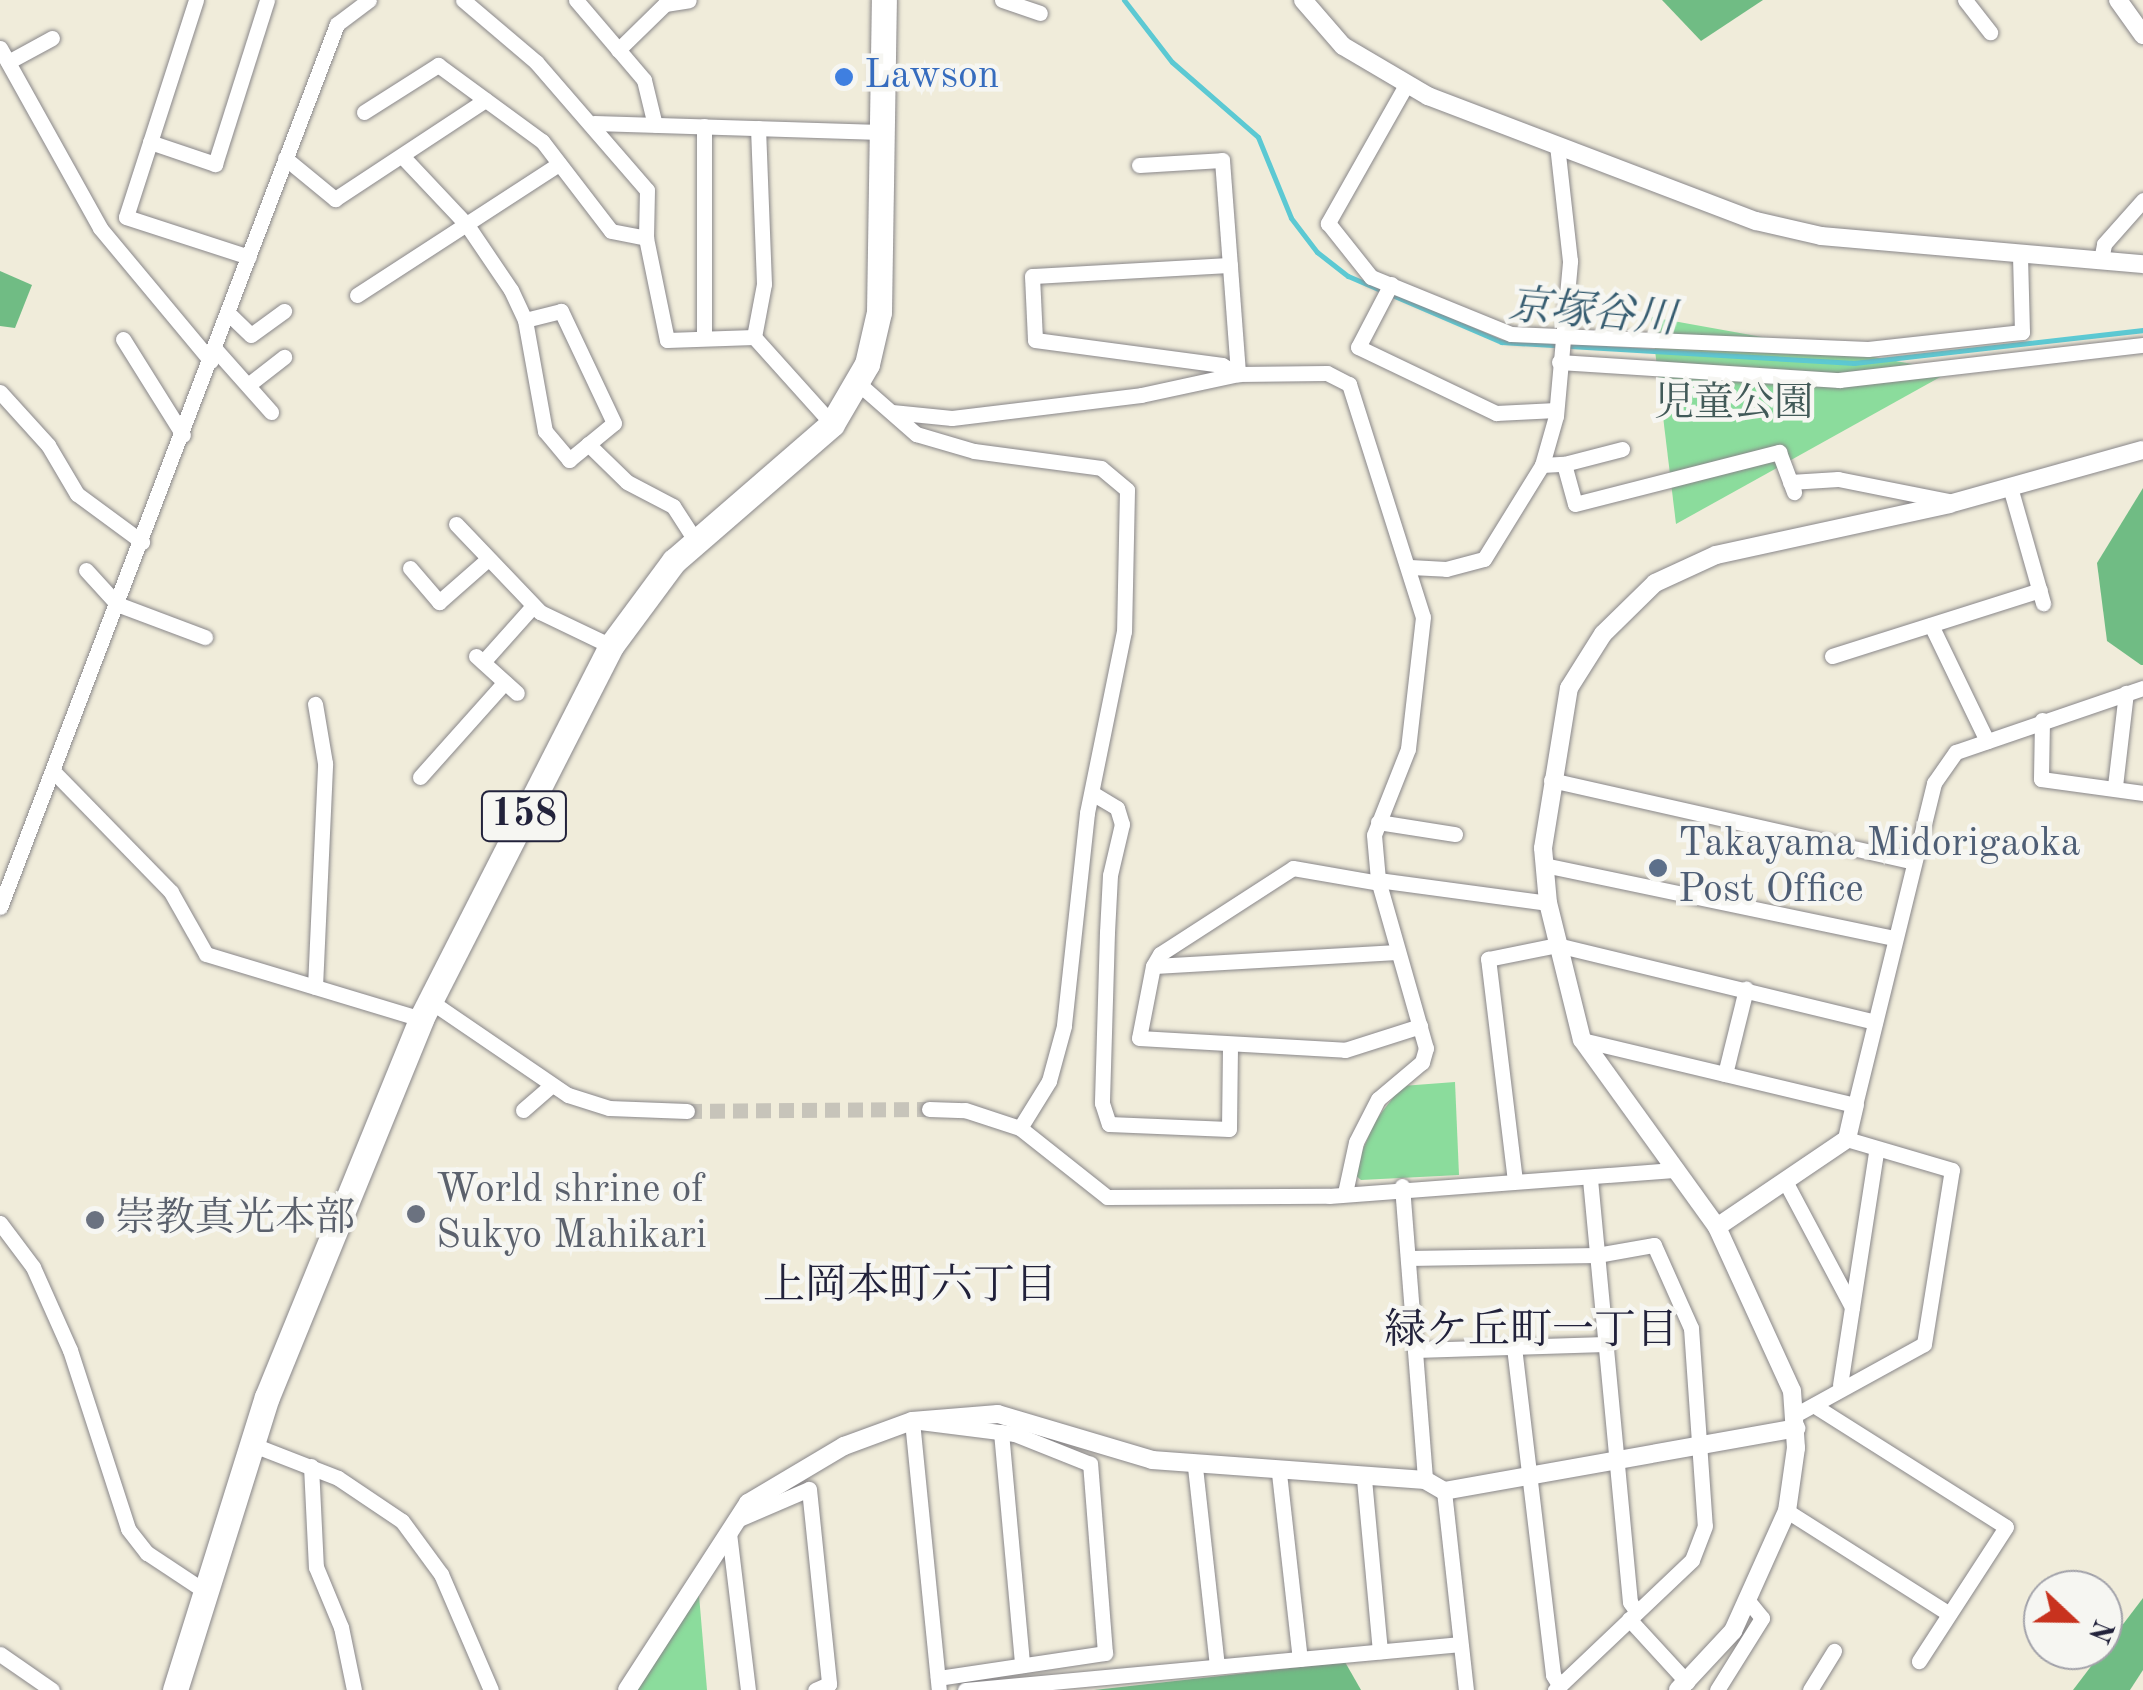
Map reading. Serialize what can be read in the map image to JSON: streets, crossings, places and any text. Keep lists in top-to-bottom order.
{
  "streets": {
    "highway": ["158"]
  },
  "districts": ["上岡本町六丁目", "緑ケ丘町一丁目"],
  "water": ["京塚谷川"],
  "parks": ["児童公園"],
  "places": [
    "Lawson",
    "Takayama Midorigaoka Post Office",
    "World shrine of Sukyo Mahikari",
    "崇教真光本部"
  ],
  "north": "right"
}
